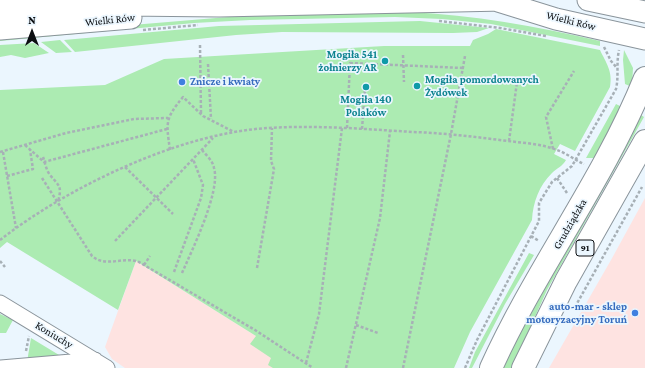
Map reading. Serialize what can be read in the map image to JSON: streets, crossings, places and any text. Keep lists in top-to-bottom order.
{
  "streets": {
    "main road": ["Grudziądzka", "91"],
    "street": ["Wielki Rów", "Koniuchy"]
  },
  "places": [
    "Mogiła 541 żołnierzy AR",
    "Znicze i kwiaty",
    "Mogiła pomordowanych Żydówek",
    "Mogiła 140 Polaków",
    "auto-mar - sklep motoryzacyjny Toruń"
  ],
  "north": "top"
}
